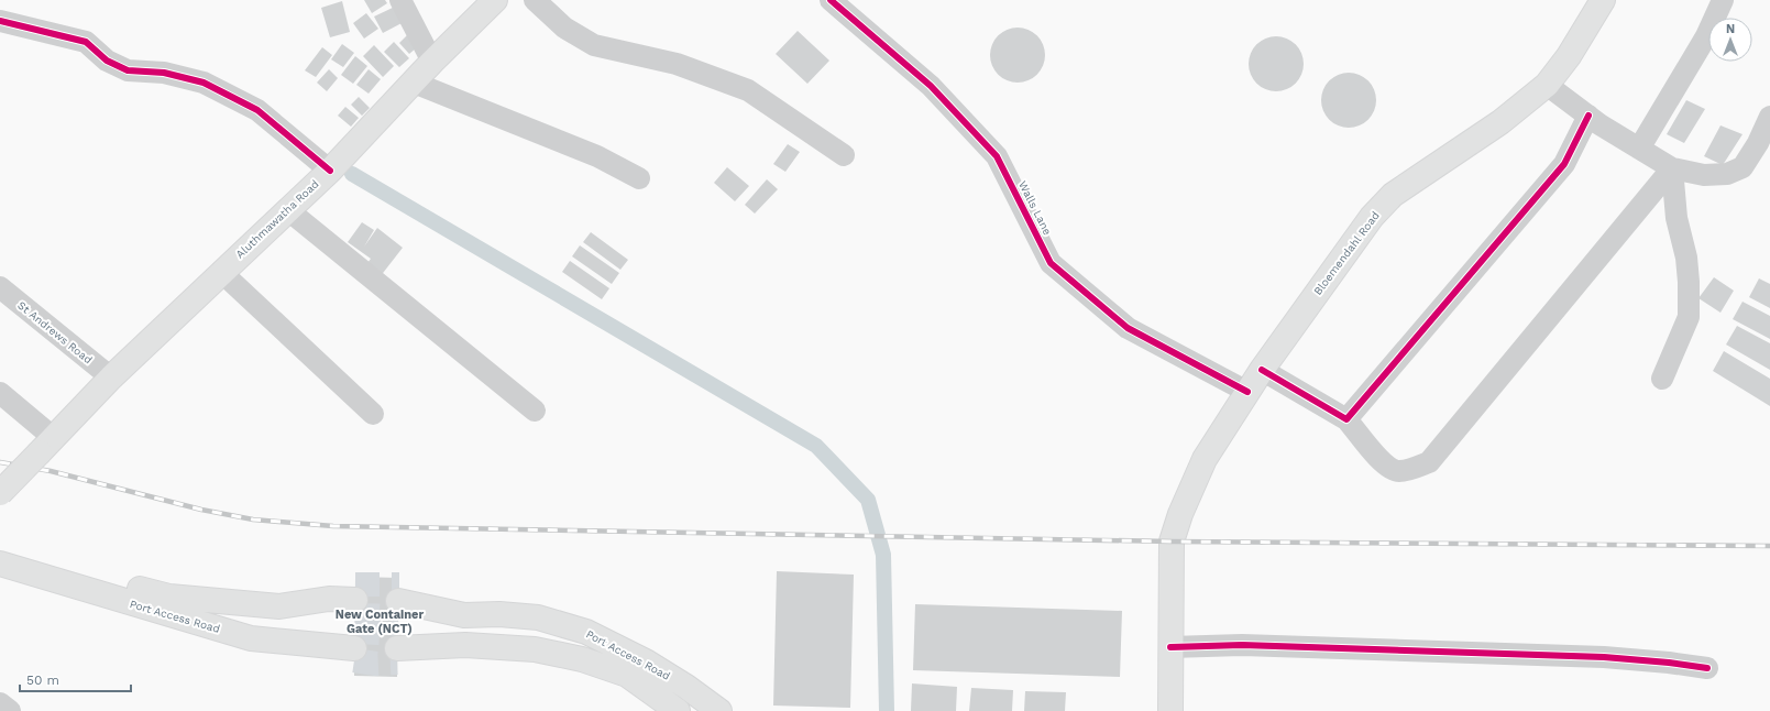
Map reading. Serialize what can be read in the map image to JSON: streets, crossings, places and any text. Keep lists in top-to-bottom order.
{
  "streets": {
    "main road": ["Aluthmawatha Road", "Bloemendahl Road", "Port Access Road"],
    "street": ["Walls Lane", "St Andrews Road"]
  },
  "crossings": [
    ["Walls Lane", "Bloemendahl Road"],
    ["Aluthmawatha Road", "St Andrews Road"]
  ],
  "districts": ["New Container Gate (NCT)"],
  "scale_bar": "50 m",
  "north": "top"
}
